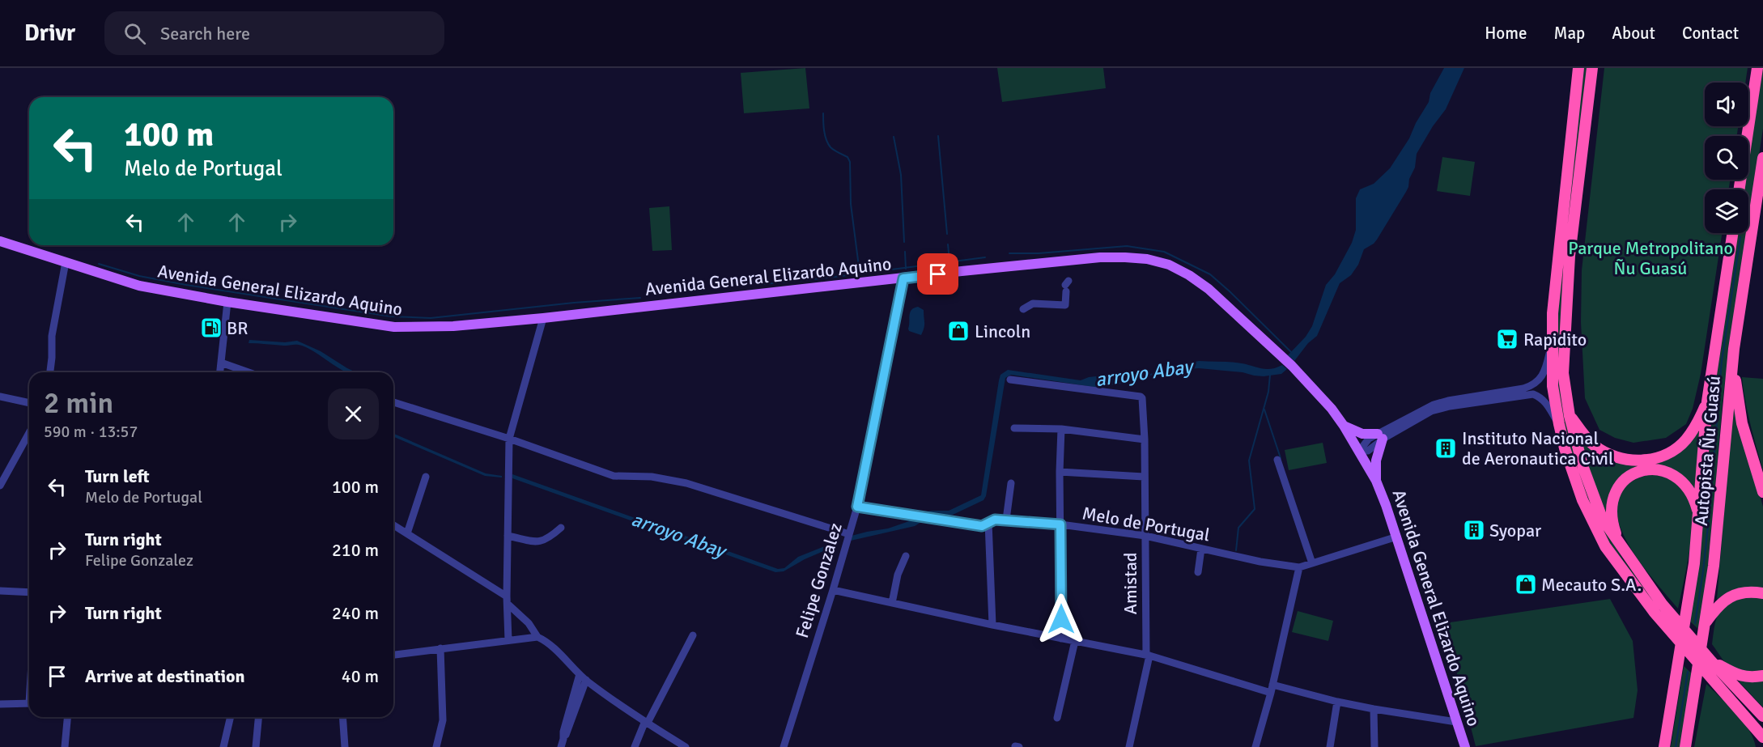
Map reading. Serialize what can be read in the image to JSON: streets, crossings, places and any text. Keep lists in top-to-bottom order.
{
  "streets": {
    "highway": ["Autopista Ñu Guasú"],
    "main road": ["Avenida General Elizardo Aquino"],
    "street": ["Melo de Portugal", "Felipe Gonzalez", "Amistad"]
  },
  "crossings": [
    ["Avenida General Elizardo Aquino", "Melo de Portugal"],
    ["Avenida General Elizardo Aquino", "Felipe Gonzalez"],
    ["Melo de Portugal", "Felipe Gonzalez"],
    ["Melo de Portugal", "Amistad"]
  ],
  "water": ["arroyo Abay"],
  "parks": ["Parque Metropolitano Ñu Guasú"],
  "places": {
    "fuel station": ["BR"],
    "shop": ["Lincoln", "Mecauto S.A."],
    "supermarket": ["Rapidito"],
    "building": ["Instituto Nacional de Aeronautica Civil", "Syopar"]
  },
  "page": {
    "header": "Drivr",
    "search": "Search here",
    "nav": [
      "Home",
      "Map",
      "About",
      "Contact"
    ],
    "turn": ["100 m", "Melo de Portugal"],
    "heading": ["2 min", "590 m · 13:57"],
    "list": [
      {
        "name": "Turn left",
        "note": "Melo de Portugal",
        "value": "100 m"
      },
      {
        "name": "Turn right",
        "note": "Felipe Gonzalez",
        "value": "210 m"
      },
      {
        "name": "Turn right",
        "value": "240 m"
      },
      {
        "name": "Arrive at destination",
        "value": "40 m"
      }
    ]
  }
}
